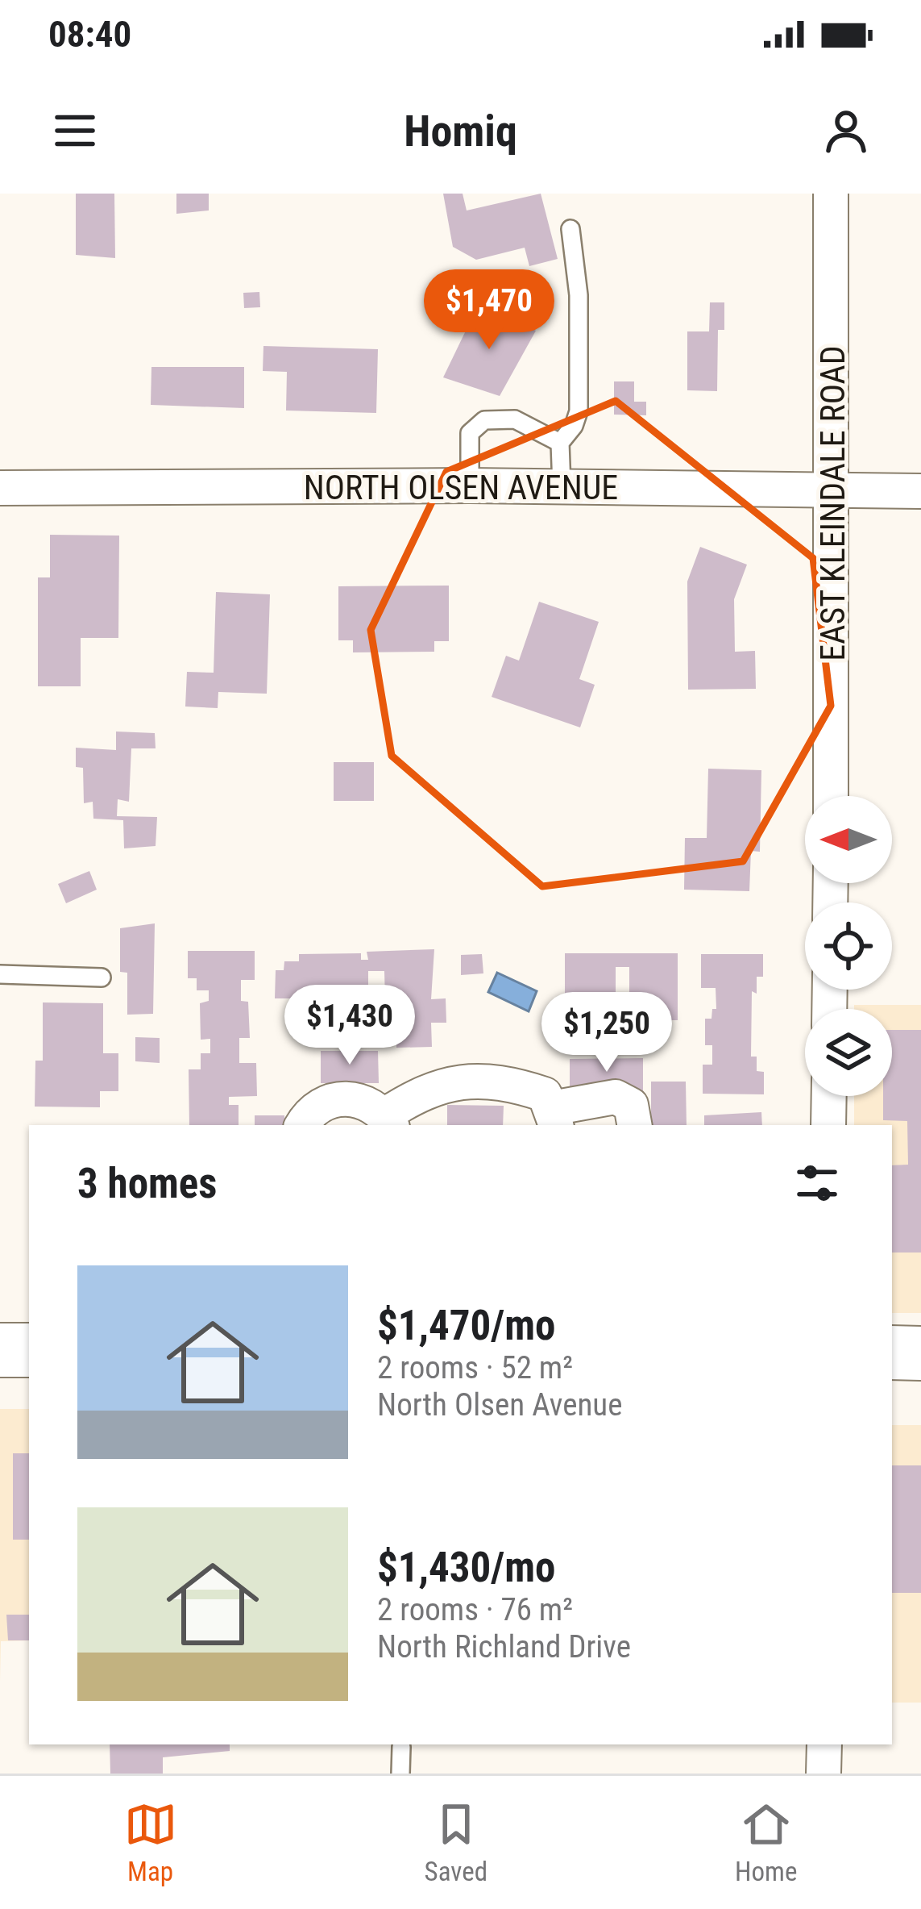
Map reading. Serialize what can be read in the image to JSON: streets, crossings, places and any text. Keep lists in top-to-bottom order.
{
  "streets": {
    "street": ["NORTH OLSEN AVENUE", "EAST KLEINDALE ROAD"]
  },
  "crossings": [
    ["NORTH OLSEN AVENUE", "EAST KLEINDALE ROAD"]
  ],
  "north": "left",
  "page": {
    "status": "08:40",
    "header": "Homiq",
    "price": ["$1,470", "$1,430", "$1,250"],
    "heading": "3 homes",
    "list": [
      {
        "name": "$1,470/mo",
        "note": "2 rooms · 52 m² · North Olsen Avenue"
      },
      {
        "name": "$1,430/mo",
        "note": "2 rooms · 76 m² · North Richland Drive"
      }
    ],
    "tabs": ["Map", "Saved", "Home"]
  }
}
